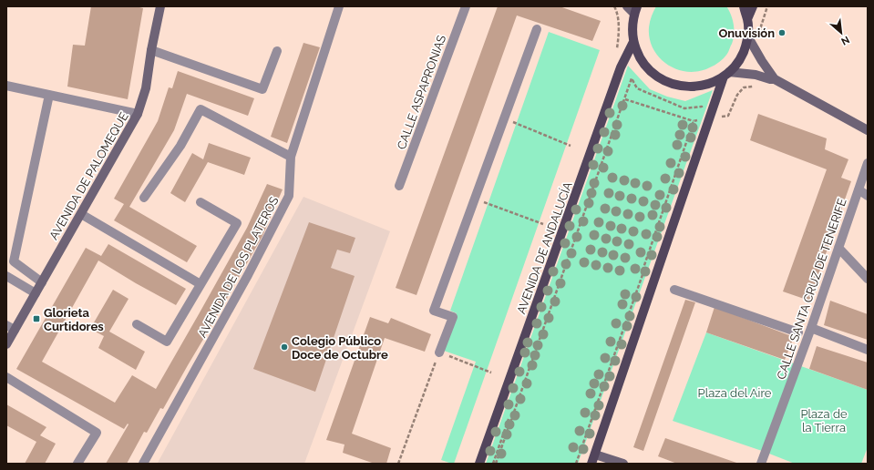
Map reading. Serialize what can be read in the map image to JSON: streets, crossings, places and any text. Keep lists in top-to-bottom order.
{
  "streets": {
    "main road": ["AVENIDA DE ANDALUCÍA"],
    "street": [
      "CALLE ASPAPRONIAS",
      "AVENIDA DE PALOMEQUE",
      "AVENIDA DE LOS PLATEROS",
      "CALLE SANTA CRUZ DE TENERIFE"
    ]
  },
  "parks": ["Plaza del Aire", "Plaza de la Tierra"],
  "places": {
    "other": ["Onuvisión", "Colegio Público Doce de Octubre"],
    "transit": ["Glorieta Curtidores"]
  },
  "north": "bottom right"
}
